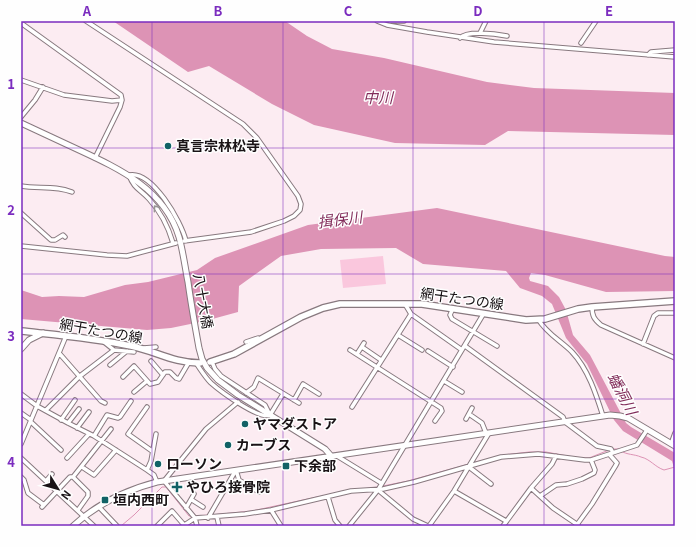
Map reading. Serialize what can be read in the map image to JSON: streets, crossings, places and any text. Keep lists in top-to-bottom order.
{
  "streets": {
    "main road": ["網干たつの線"],
    "street": ["八十大橋"]
  },
  "water": ["中川", "揖保川", "蟠洞川"],
  "places": {
    "other": [
      "真言宗林松寺",
      "ヤマダストア",
      "カーブス",
      "ローソン"
    ],
    "transit": ["下余部", "垣内西町"],
    "health": ["やひろ接骨院"]
  },
  "north": "bottom right",
  "grid": {
    "columns": [
      "A",
      "B",
      "C",
      "D",
      "E"
    ],
    "rows": [
      "1",
      "2",
      "3",
      "4"
    ]
  }
}
